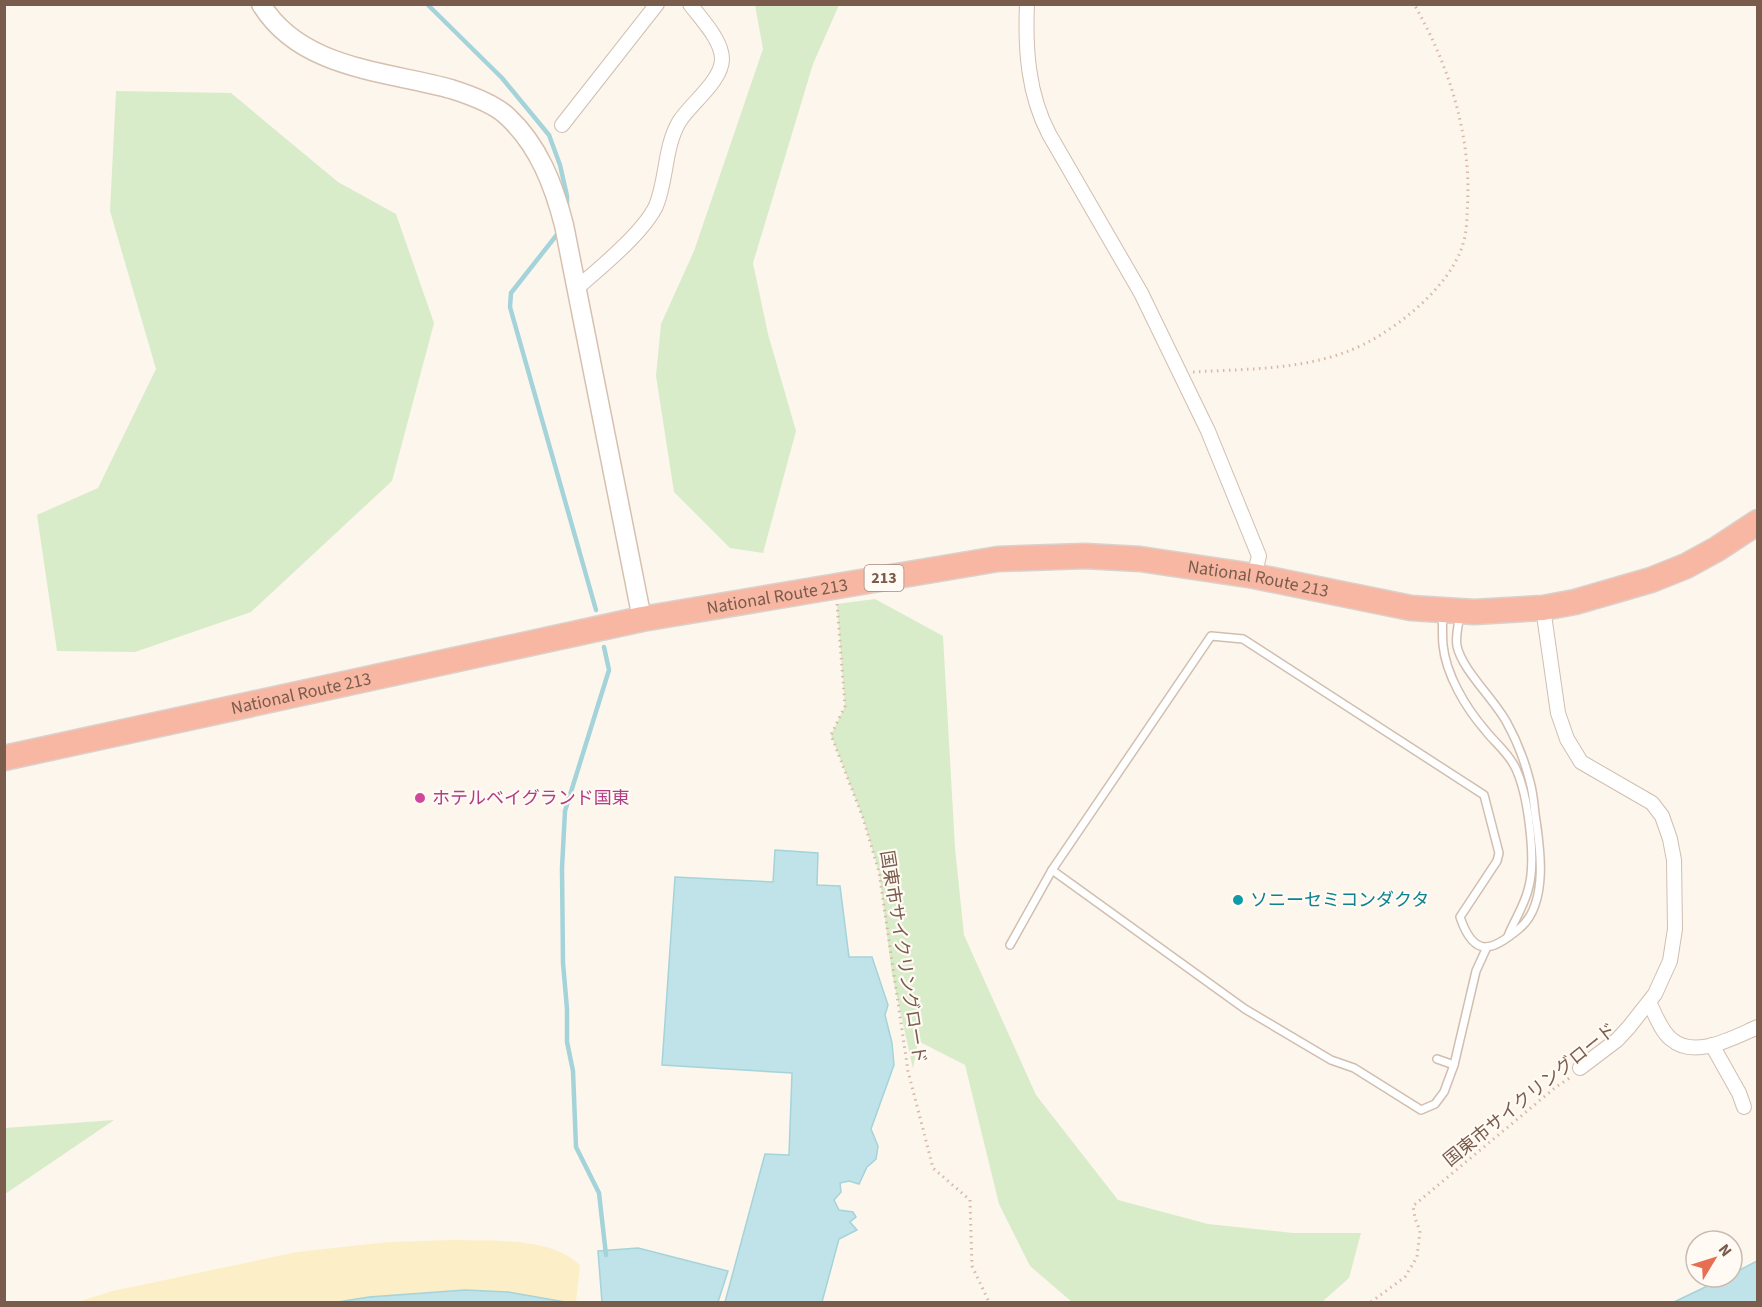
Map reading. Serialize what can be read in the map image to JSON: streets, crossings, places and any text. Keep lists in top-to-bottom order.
{
  "streets": {
    "highway": ["213", "National Route 213"],
    "path": ["国東市サイクリングロード"]
  },
  "places": ["ホテルベイグランド国東", "ソニーセミコンダクタ"],
  "north": "top right"
}
